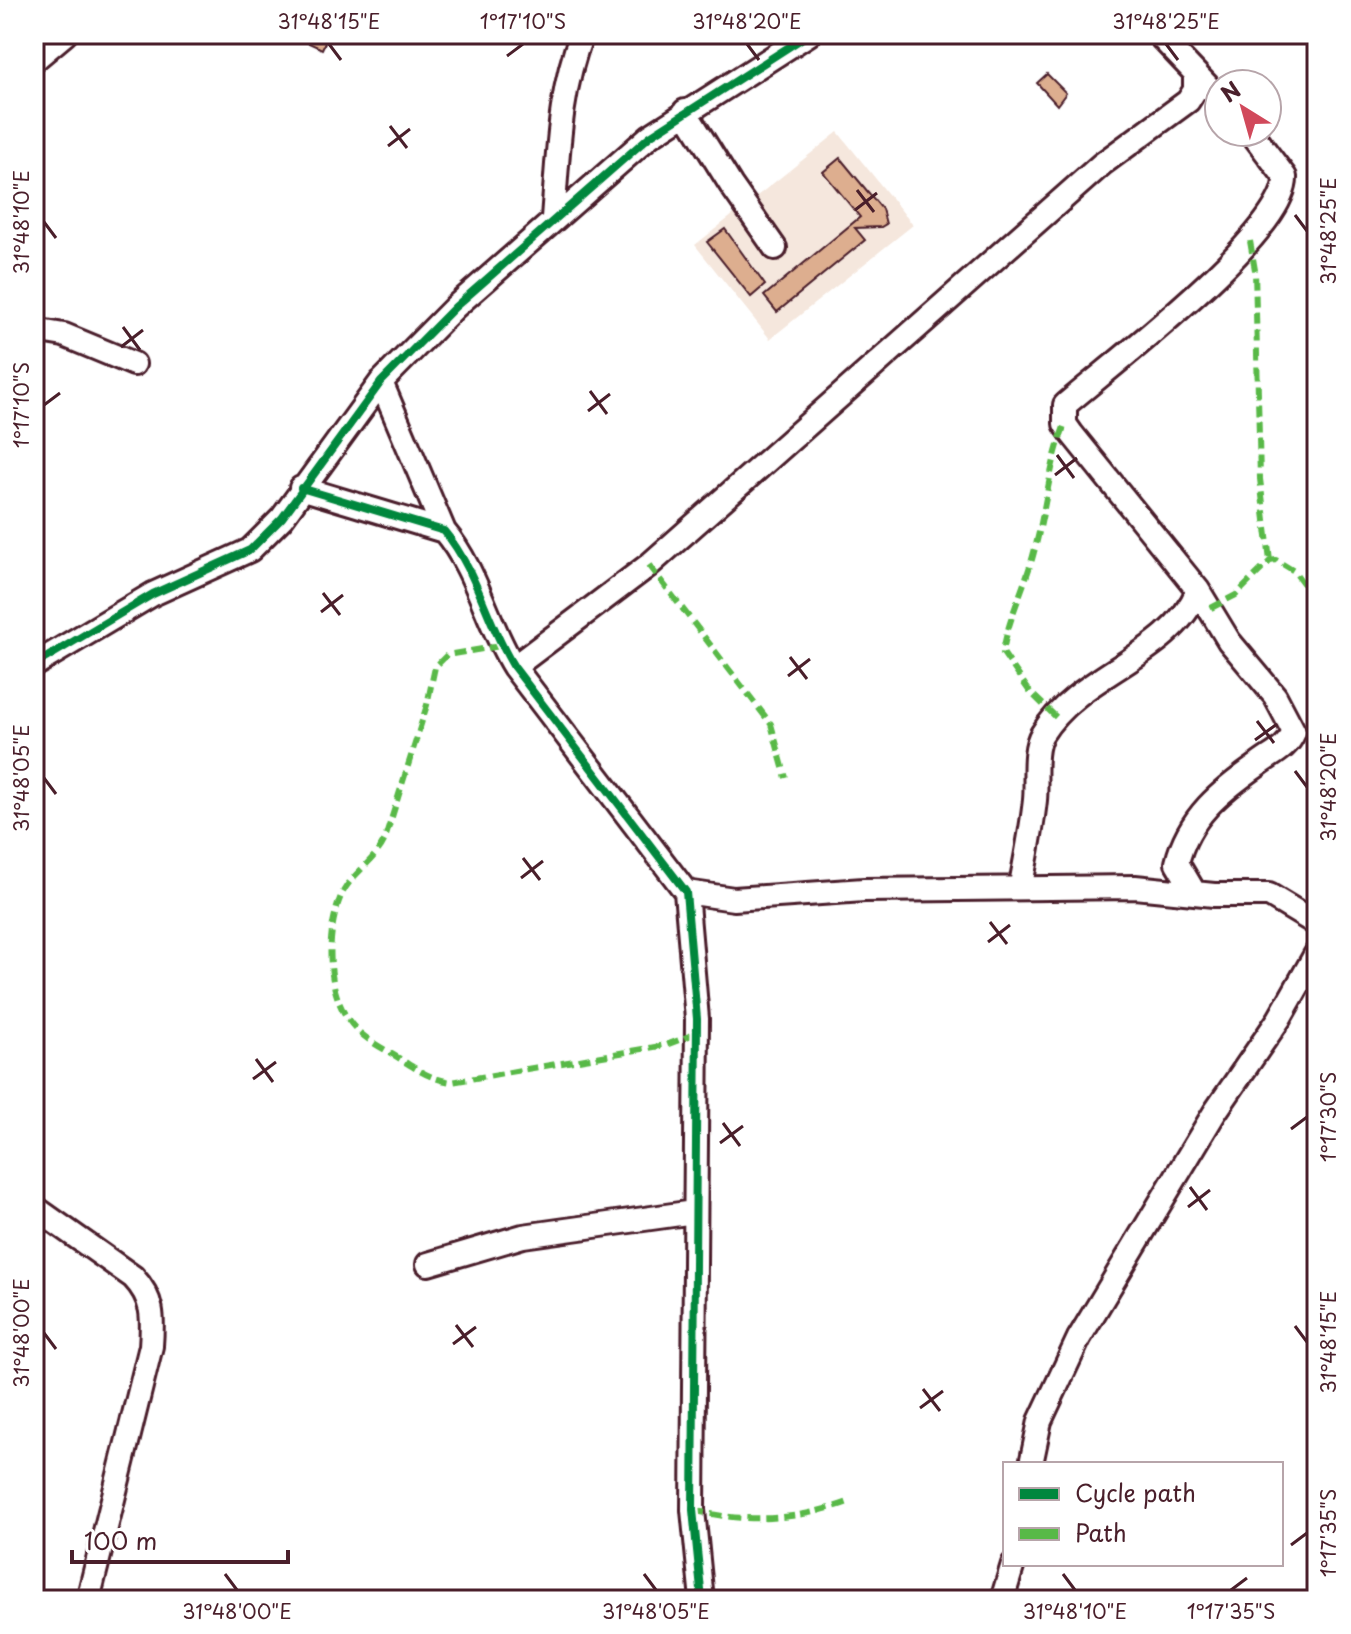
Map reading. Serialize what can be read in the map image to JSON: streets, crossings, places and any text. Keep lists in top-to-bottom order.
{
  "legend": ["Cycle path", "Path"],
  "scale_bar": "100 m",
  "north": "top left",
  "coordinates": [
    "31°48'15\"E",
    "1°17'10\"S",
    "31°48'20\"E",
    "31°48'25\"E",
    "31°48'10\"E",
    "31°48'05\"E",
    "1°17'30\"S",
    "31°48'00\"E",
    "1°17'35\"S"
  ]
}
